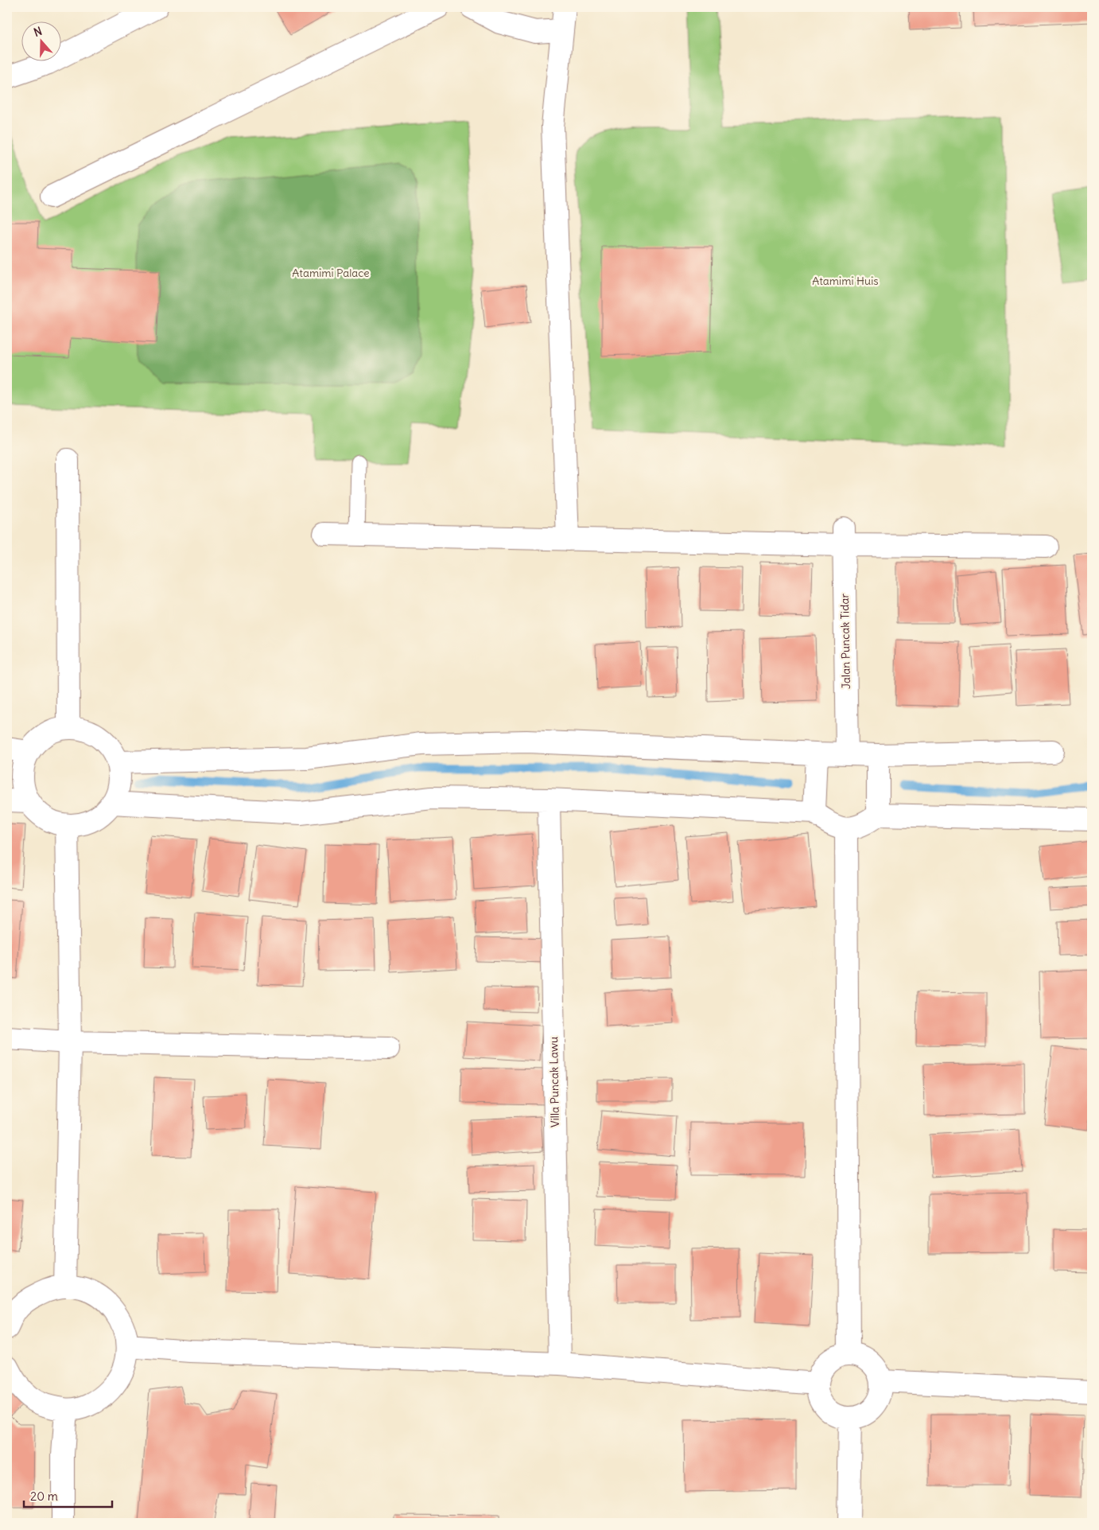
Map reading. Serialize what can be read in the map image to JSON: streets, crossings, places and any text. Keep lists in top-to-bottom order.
{
  "streets": {
    "street": ["Jalan Puncak Tidar", "Villa Puncak Lawu"]
  },
  "parks": ["Atamimi Palace", "Atamimi Huis"],
  "scale_bar": "20 m",
  "north": "top"
}
